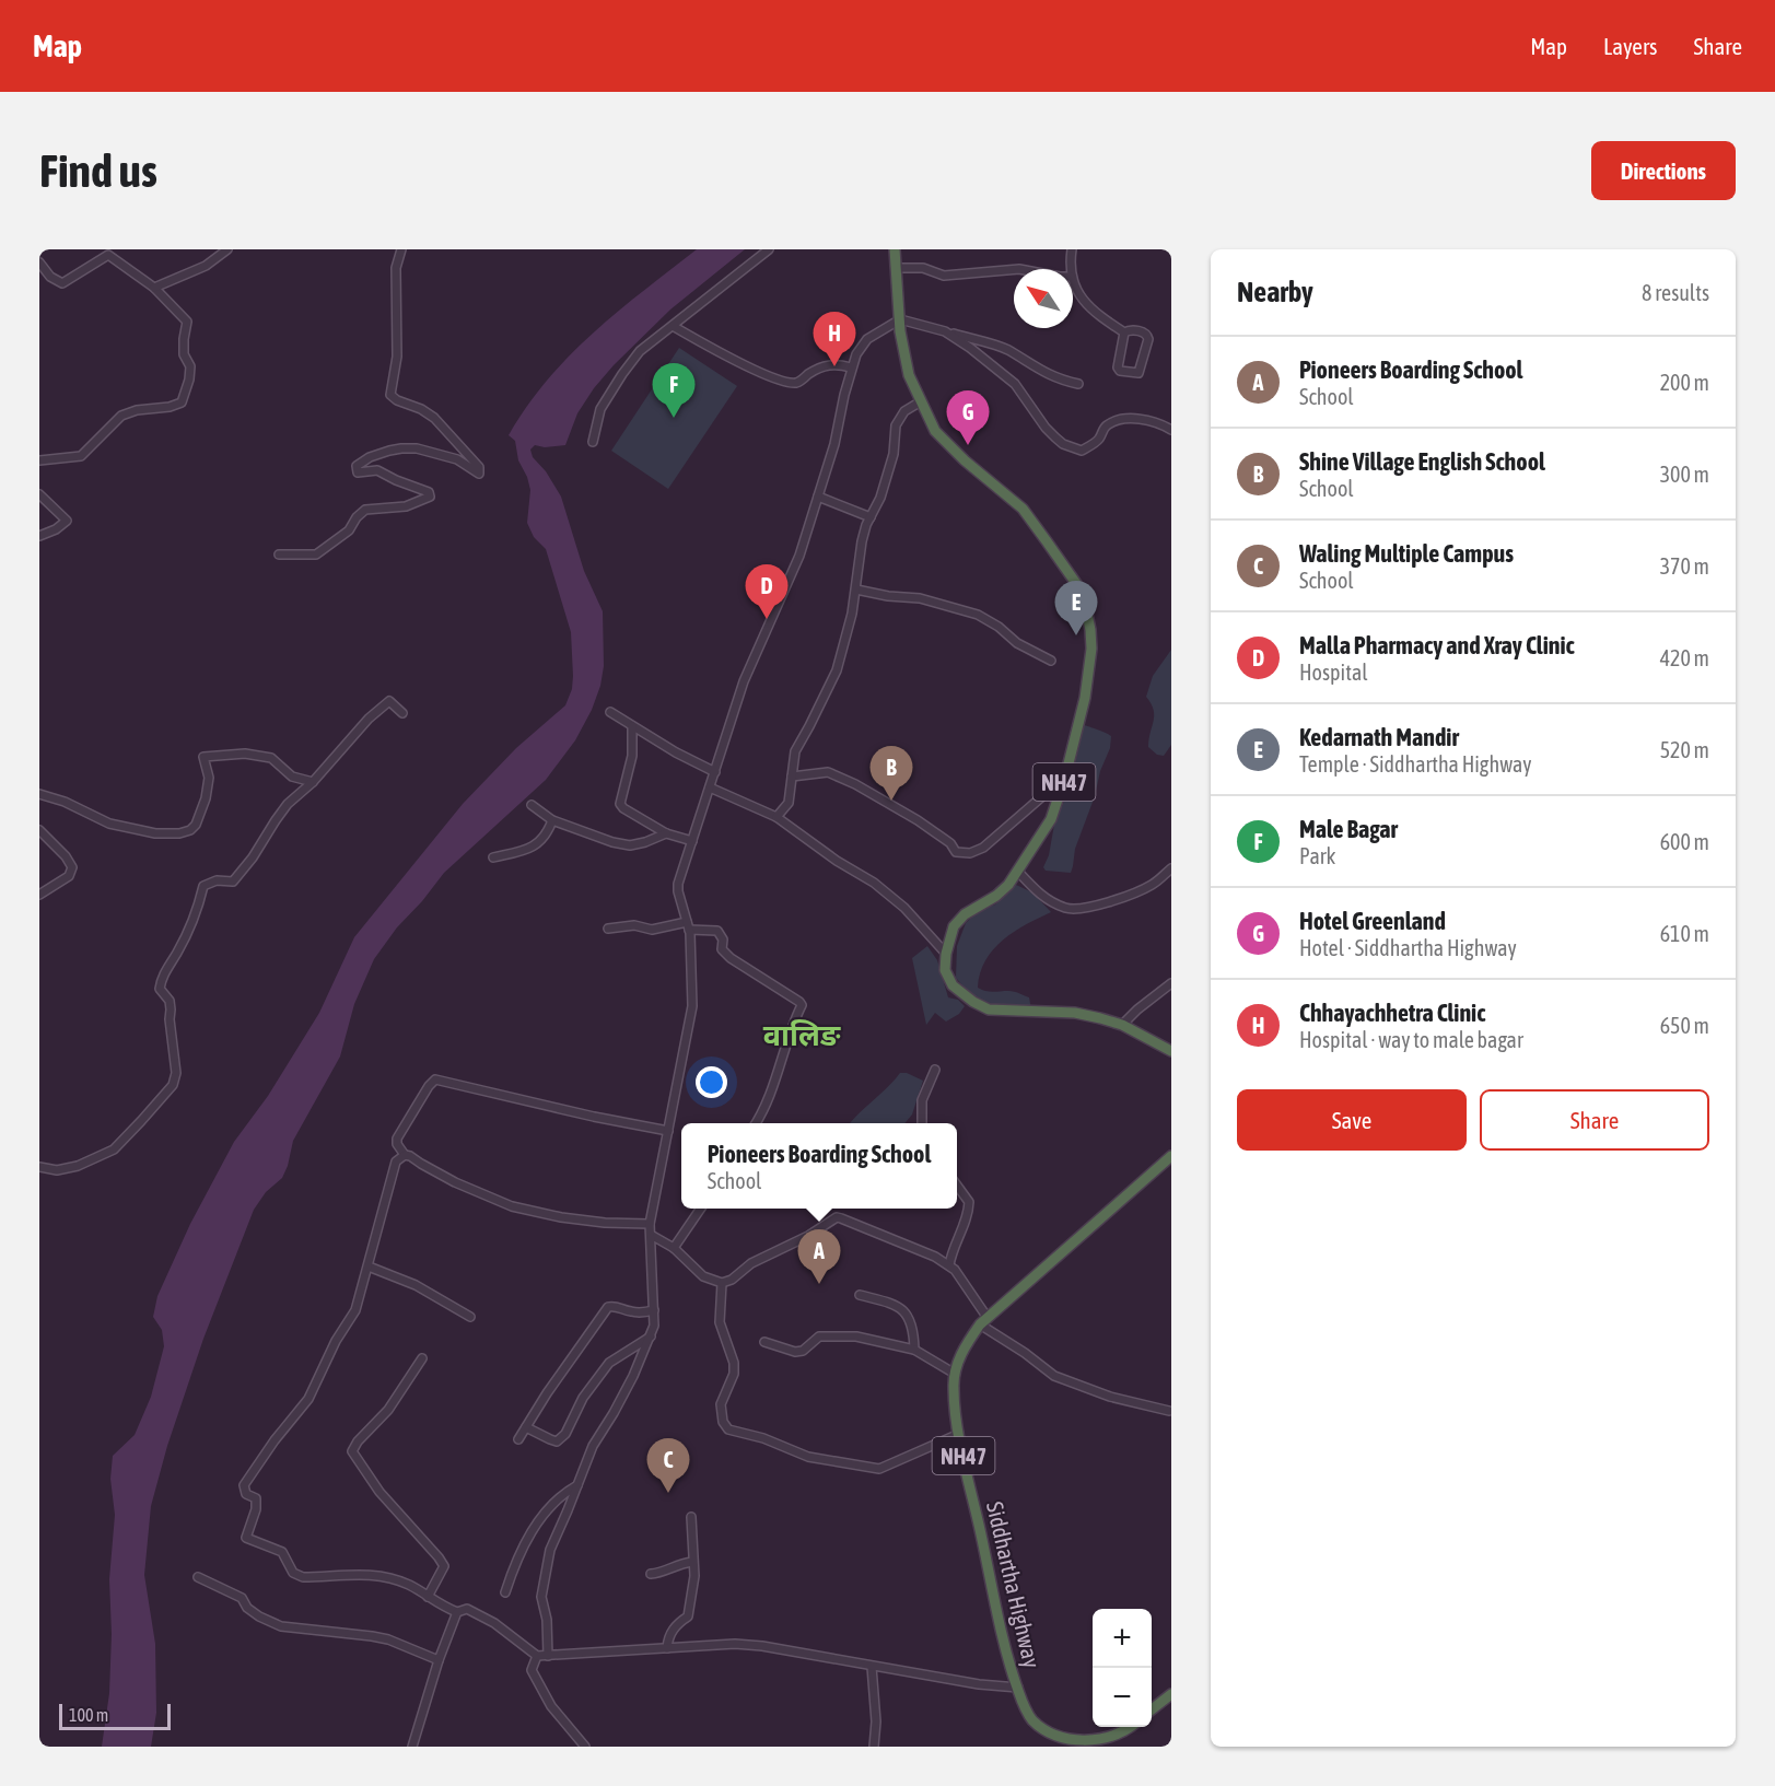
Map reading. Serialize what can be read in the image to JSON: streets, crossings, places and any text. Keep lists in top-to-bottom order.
{
  "streets": {
    "highway": ["NH47", "Siddhartha Highway"]
  },
  "districts": ["वालिङ"],
  "scale_bar": "100 m",
  "north": "top left",
  "page": {
    "header": "Map",
    "nav": ["Map", "Layers", "Share"],
    "buttons": [
      "Directions",
      ["Save", "Share"]
    ],
    "title": "Find us",
    "heading": ["Nearby", "8 results"],
    "pins": [
      "H",
      "F",
      "G",
      "D",
      "E",
      "B",
      "A",
      "C"
    ],
    "list": [
      {
        "mark": "A",
        "name": "Pioneers Boarding School",
        "note": "School",
        "value": "200 m"
      },
      {
        "mark": "B",
        "name": "Shine Village English School",
        "note": "School",
        "value": "300 m"
      },
      {
        "mark": "C",
        "name": "Waling Multiple Campus",
        "note": "School",
        "value": "370 m"
      },
      {
        "mark": "D",
        "name": "Malla Pharmacy and Xray Clinic",
        "note": "Hospital",
        "value": "420 m"
      },
      {
        "mark": "E",
        "name": "Kedarnath Mandir",
        "note": "Temple · Siddhartha Highway",
        "value": "520 m"
      },
      {
        "mark": "F",
        "name": "Male Bagar",
        "note": "Park",
        "value": "600 m"
      },
      {
        "mark": "G",
        "name": "Hotel Greenland",
        "note": "Hotel · Siddhartha Highway",
        "value": "610 m"
      },
      {
        "mark": "H",
        "name": "Chhayachhetra Clinic",
        "note": "Hospital · way to male bagar",
        "value": "650 m"
      }
    ],
    "popup": ["Pioneers Boarding School", "School"],
    "map_buttons": ["+", "−"],
    "scale": "100 m"
  }
}
